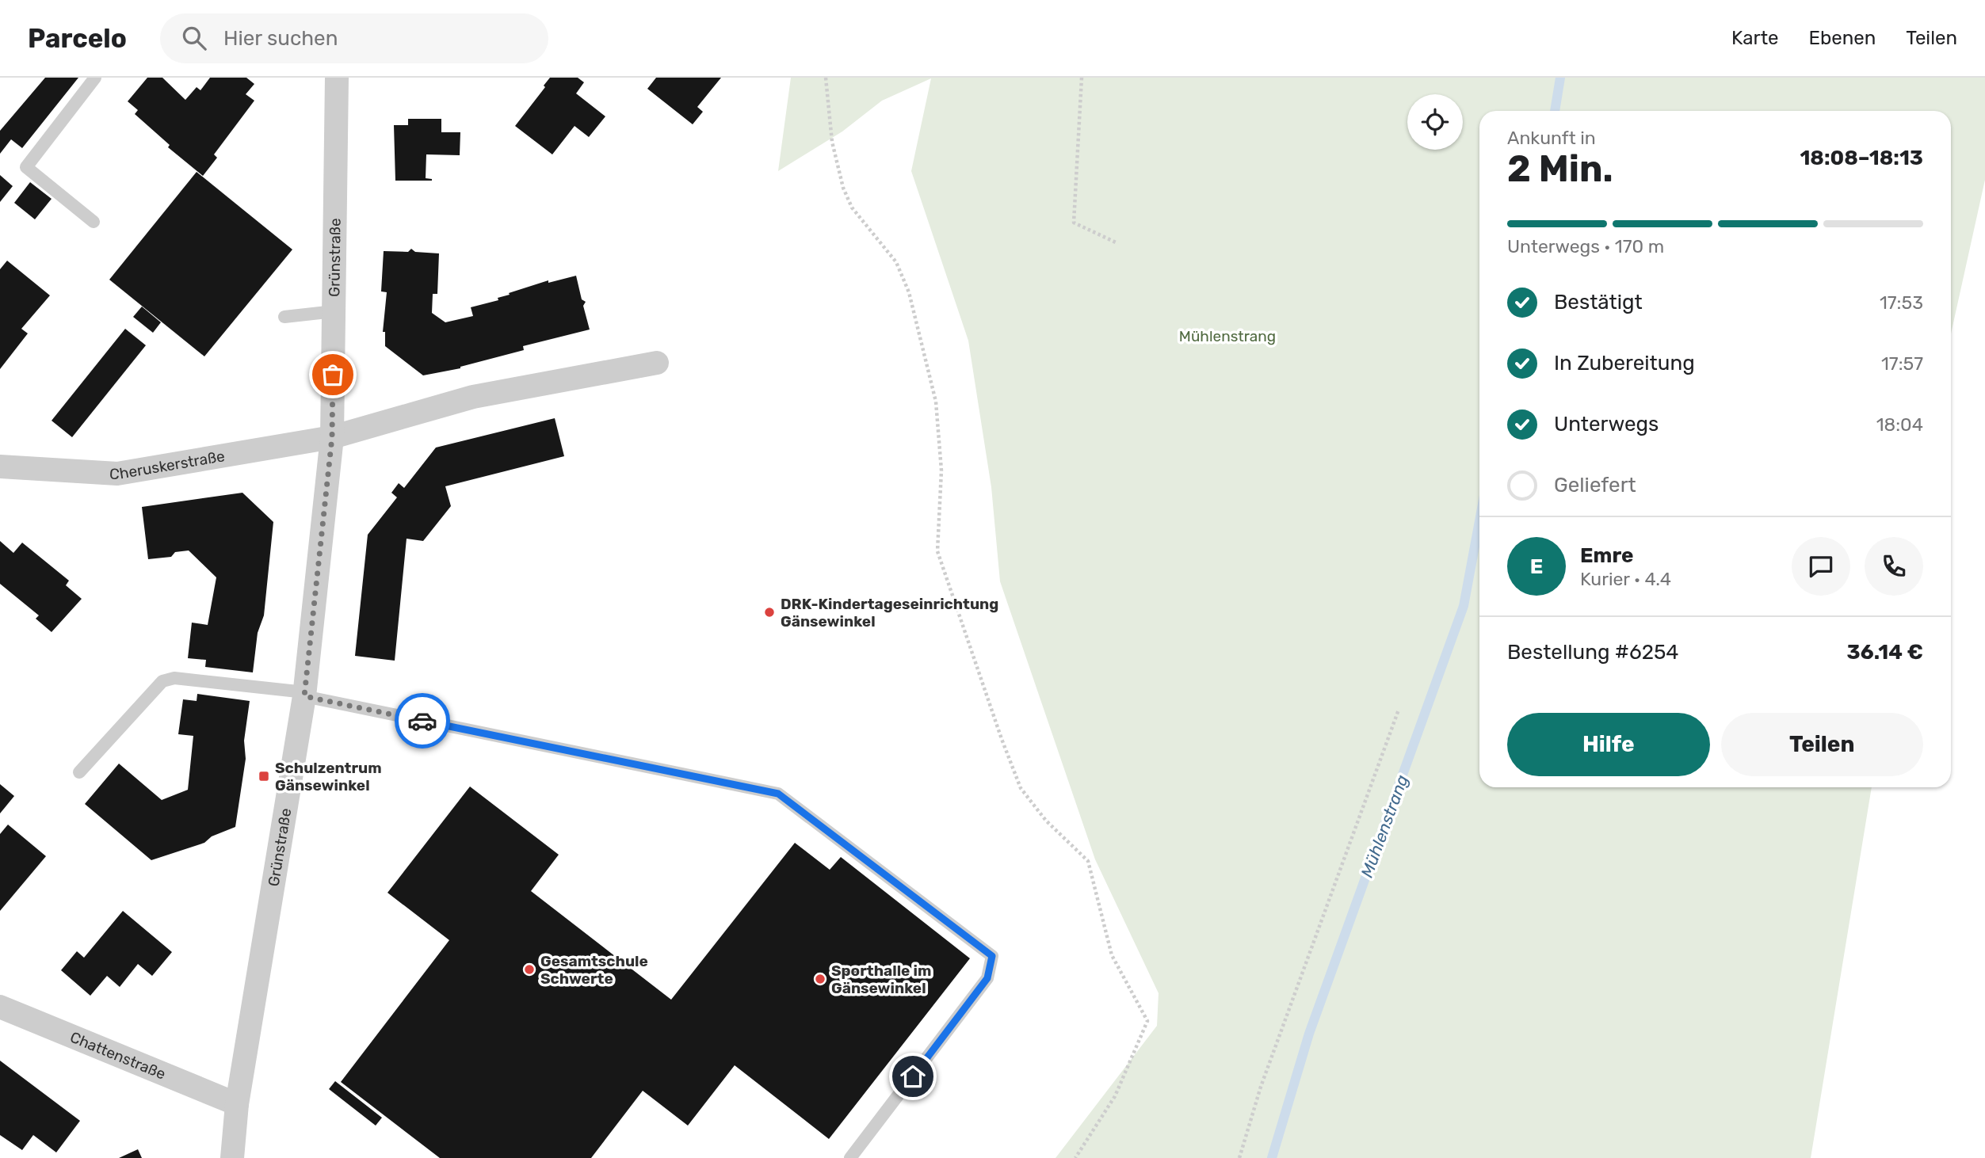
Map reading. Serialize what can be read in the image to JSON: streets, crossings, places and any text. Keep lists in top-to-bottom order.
{
  "streets": {
    "street": ["Grünstraße", "Cheruskerstraße", "Chattenstraße"]
  },
  "crossings": [
    ["Grünstraße", "Cheruskerstraße"],
    ["Grünstraße", "Chattenstraße"]
  ],
  "water": ["Mühlenstrang"],
  "parks": ["Mühlenstrang"],
  "places": {
    "other": ["DRK-Kindertageseinrichtung Gänsewinkel", "Gesamtschule Schwerte", "Sporthalle im Gänsewinkel"],
    "transit": ["Schulzentrum Gänsewinkel"]
  },
  "page": {
    "header": "Parcelo",
    "search": "Hier suchen",
    "nav": ["Karte", "Ebenen", "Teilen"],
    "heading": ["2 Min.", "Ankunft in", "18:08–18:13"],
    "panel": [
      "Emre",
      "Kurier · 4.4",
      "Bestellung #6254",
      "36.14 €"
    ],
    "bar": "Unterwegs · 170 m",
    "list": [
      ["Bestätigt", "17:53"],
      ["In Zubereitung", "17:57"],
      ["Unterwegs", "18:04"],
      "Geliefert"
    ],
    "round": "E",
    "buttons": ["Hilfe", "Teilen"]
  }
}
